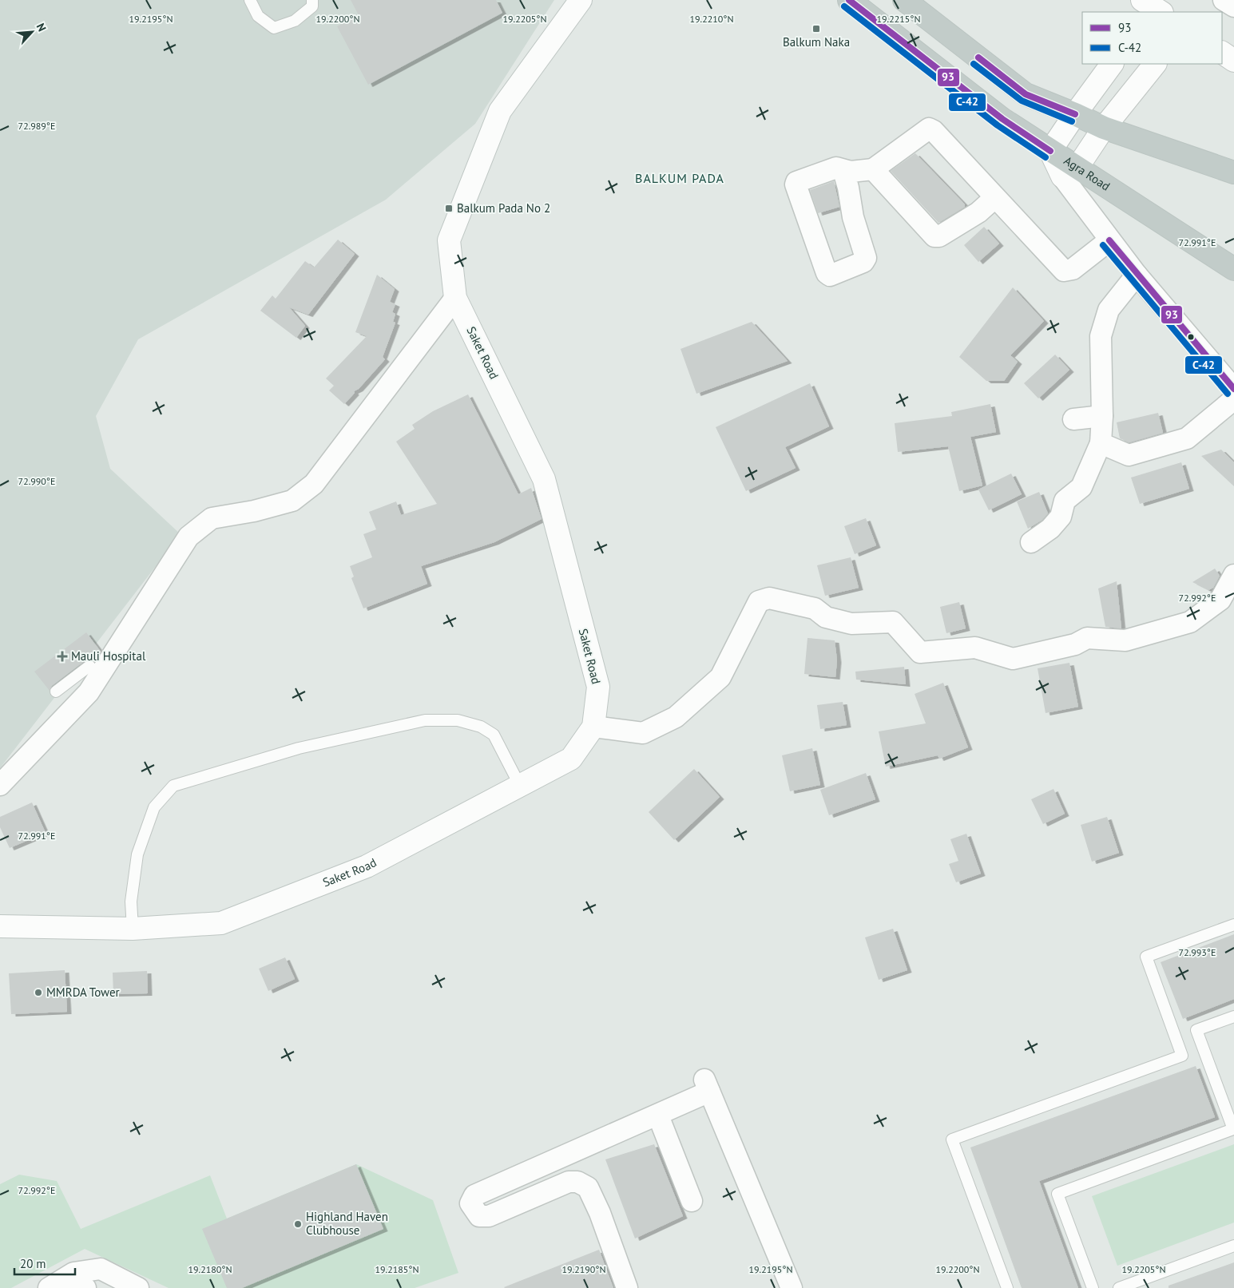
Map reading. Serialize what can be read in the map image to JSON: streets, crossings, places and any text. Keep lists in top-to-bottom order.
{
  "streets": {
    "highway": ["Agra Road"],
    "main road": ["Saket Road"]
  },
  "districts": ["BALKUM PADA"],
  "places": {
    "transit": ["Balkum Naka", "Balkum Pada No 2"],
    "health": ["Mauli Hospital"],
    "other": ["MMRDA Tower", "Highland Haven Clubhouse"]
  },
  "lines": ["transit line 93", "transit line C-42"],
  "legend": ["93", "C-42"],
  "scale_bar": "20 m",
  "north": "top right",
  "coordinates": [
    "19.2195°N",
    "19.2200°N",
    "19.2205°N",
    "19.2210°N",
    "19.2215°N",
    "72.989°E",
    "72.991°E",
    "72.990°E",
    "72.992°E",
    "72.993°E",
    "19.2180°N",
    "19.2185°N",
    "19.2190°N"
  ]
}
